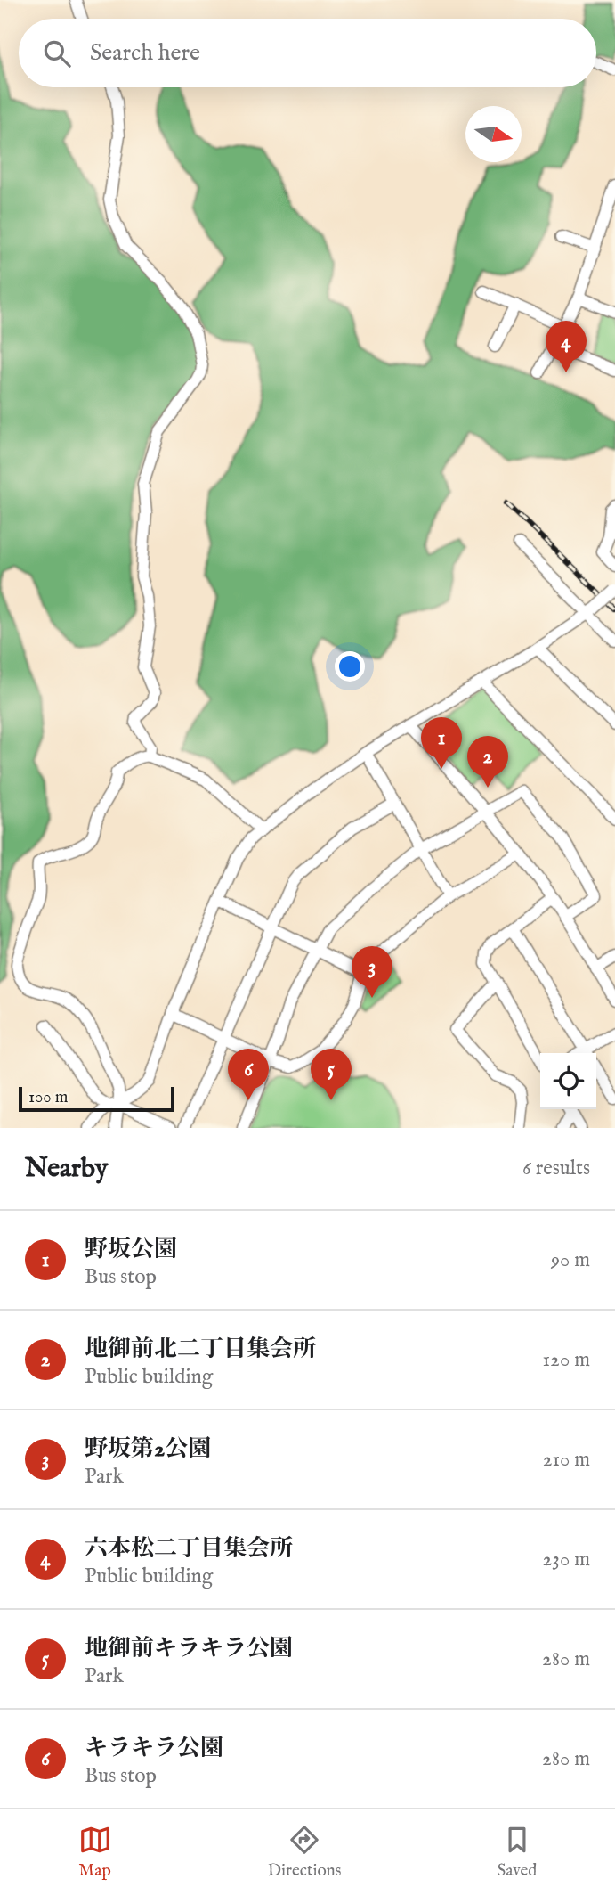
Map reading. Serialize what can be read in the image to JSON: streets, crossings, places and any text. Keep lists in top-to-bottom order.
{
  "scale_bar": "100 m",
  "north": "right",
  "page": {
    "search": "Search here",
    "pins": [
      "4",
      "1",
      "2",
      "3",
      "5",
      "6"
    ],
    "scale": "100 m",
    "heading": ["Nearby", "6 results"],
    "list": [
      {
        "mark": "1",
        "name": "野坂公園",
        "note": "Bus stop",
        "value": "90 m"
      },
      {
        "mark": "2",
        "name": "地御前北二丁目集会所",
        "note": "Public building",
        "value": "120 m"
      },
      {
        "mark": "3",
        "name": "野坂第2公園",
        "note": "Park",
        "value": "210 m"
      },
      {
        "mark": "4",
        "name": "六本松二丁目集会所",
        "note": "Public building",
        "value": "230 m"
      },
      {
        "mark": "5",
        "name": "地御前キラキラ公園",
        "note": "Park",
        "value": "280 m"
      },
      {
        "mark": "6",
        "name": "キラキラ公園",
        "note": "Bus stop",
        "value": "280 m"
      }
    ],
    "nav": ["Map", "Directions", "Saved"]
  }
}
